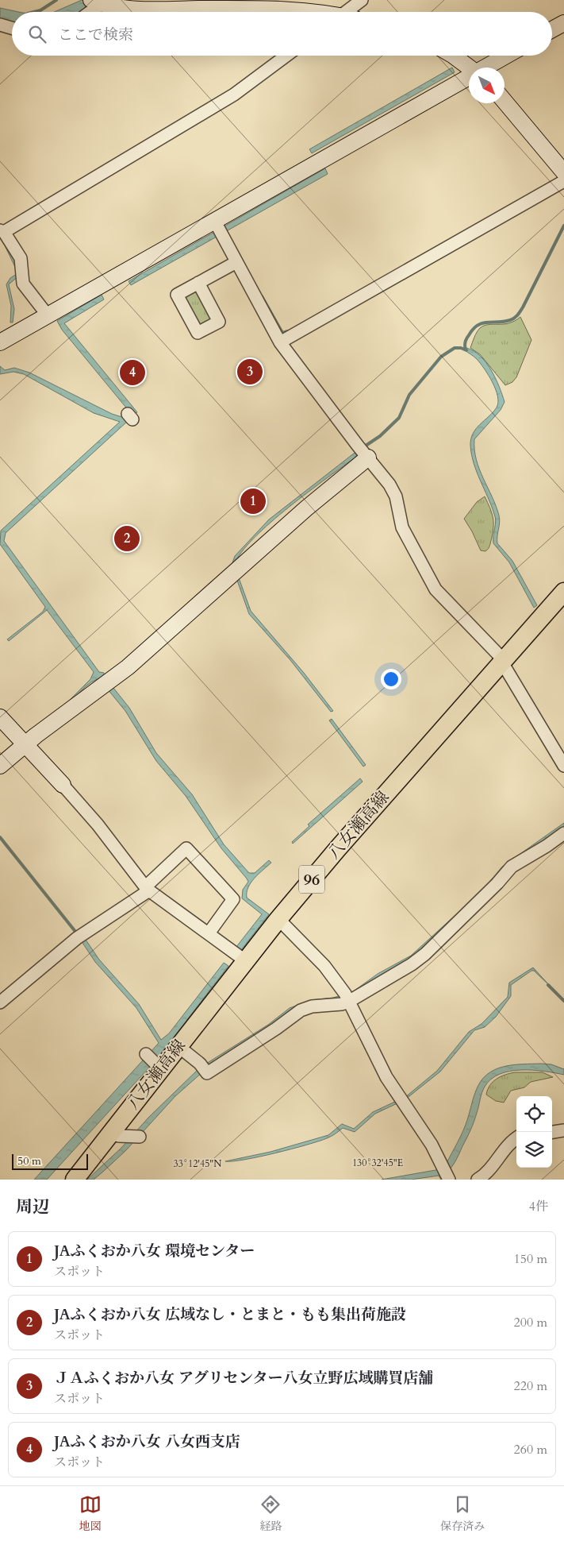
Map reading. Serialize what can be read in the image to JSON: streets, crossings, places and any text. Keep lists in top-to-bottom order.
{
  "streets": {
    "main road": ["八女瀬高線", "96"]
  },
  "scale_bar": "50 m",
  "north": "bottom right",
  "page": {
    "search": "ここで検索",
    "pins": [
      "3",
      "4",
      "1",
      "2"
    ],
    "scale": "50 m",
    "heading": ["周辺", "4件"],
    "list": [
      {
        "mark": "1",
        "name": "JAふくおか八女 環境センター",
        "note": "スポット",
        "value": "150 m"
      },
      {
        "mark": "2",
        "name": "JAふくおか八女 広域なし・とまと・もも集出荷施設",
        "note": "スポット",
        "value": "200 m"
      },
      {
        "mark": "3",
        "name": "ＪＡふくおか八女 アグリセンター八女立野広域購買店舗",
        "note": "スポット",
        "value": "220 m"
      },
      {
        "mark": "4",
        "name": "JAふくおか八女 八女西支店",
        "note": "スポット",
        "value": "260 m"
      }
    ],
    "nav": ["地図", "経路", "保存済み"]
  },
  "coordinates": ["130°32'45\"E", "33°12'45\"N"]
}
